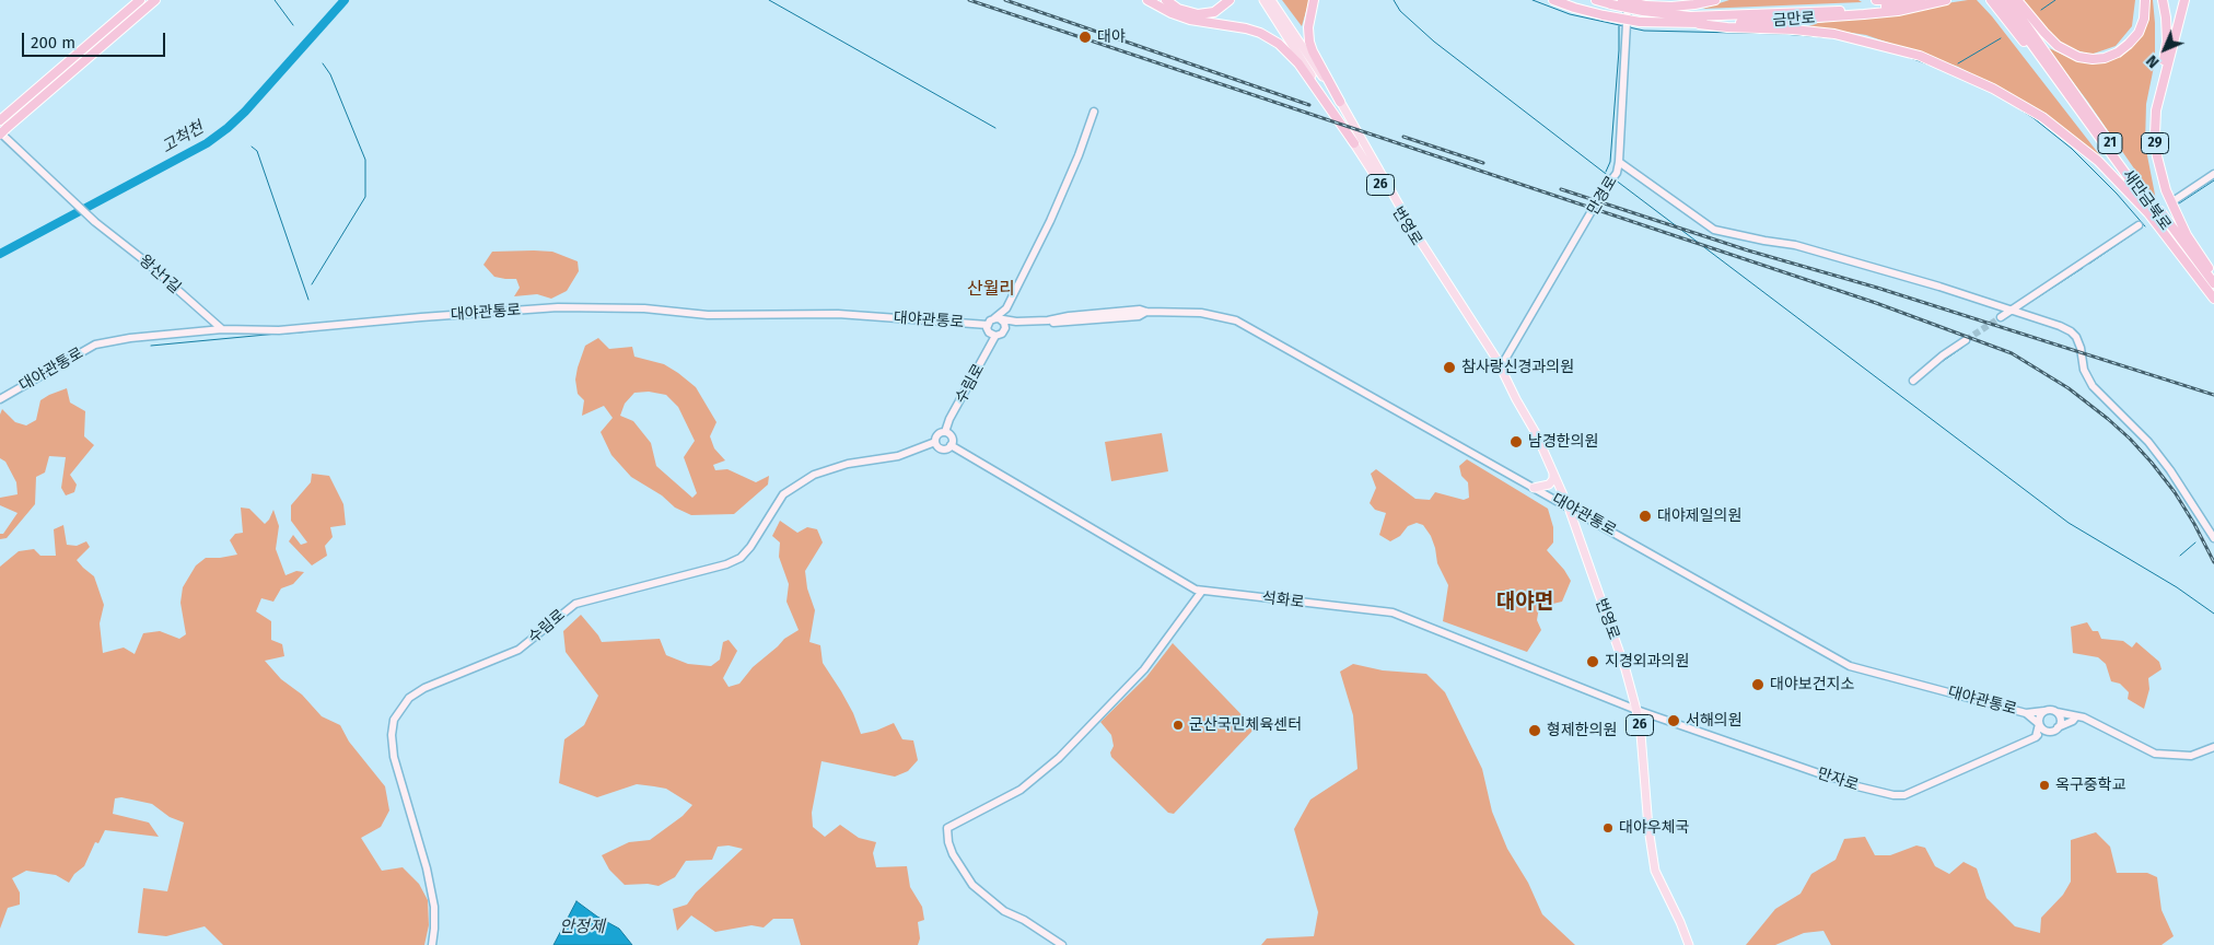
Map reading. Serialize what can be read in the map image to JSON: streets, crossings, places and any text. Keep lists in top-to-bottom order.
{
  "streets": {
    "highway": [
      "금만로",
      "21",
      "29",
      "새만금북로"
    ],
    "main road": ["26", "번영로"],
    "street": [
      "만경로",
      "왕산1길",
      "대야관통로",
      "수림로",
      "석화로",
      "만자로"
    ]
  },
  "crossings": [
    ["만경로", "번영로"],
    ["번영로", "대야관통로"],
    ["번영로", "석화로"],
    ["번영로", "만자로"],
    ["왕산1길", "대야관통로"],
    ["대야관통로", "수림로"],
    ["수림로", "석화로"],
    ["석화로", "만자로"]
  ],
  "districts": ["산월리", "대야면"],
  "water": ["고척천", "안정제"],
  "places": [
    "대야",
    "참사랑신경과의원",
    "남경한의원",
    "대야제일의원",
    "지경외과의원",
    "대야보건지소",
    "서해의원",
    "군산국민체육센터",
    "형제한의원",
    "옥구중학교",
    "대야우체국"
  ],
  "scale_bar": "200 m",
  "north": "bottom left"
}
